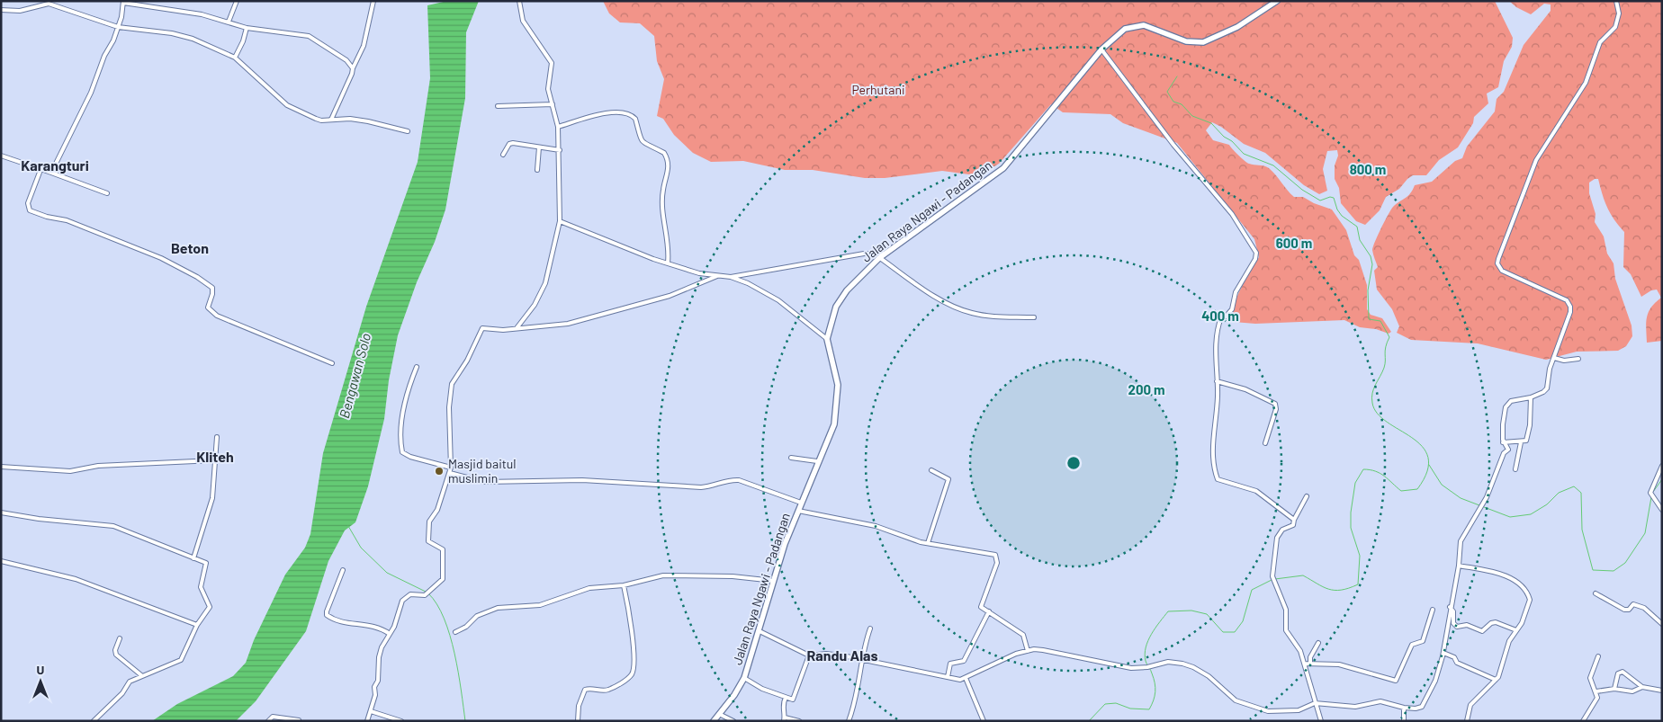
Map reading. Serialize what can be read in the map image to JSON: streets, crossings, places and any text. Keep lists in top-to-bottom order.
{
  "streets": {
    "highway": ["Jalan Raya Ngawi - Padangan"]
  },
  "districts": [
    "Karangturi",
    "Beton",
    "Kliteh",
    "Randu Alas"
  ],
  "water": ["Bengawan Solo"],
  "parks": ["Perhutani"],
  "places": ["Masjid baitul muslimin"],
  "north": "top",
  "rings": [
    "800 m",
    "600 m",
    "400 m",
    "200 m"
  ]
}
